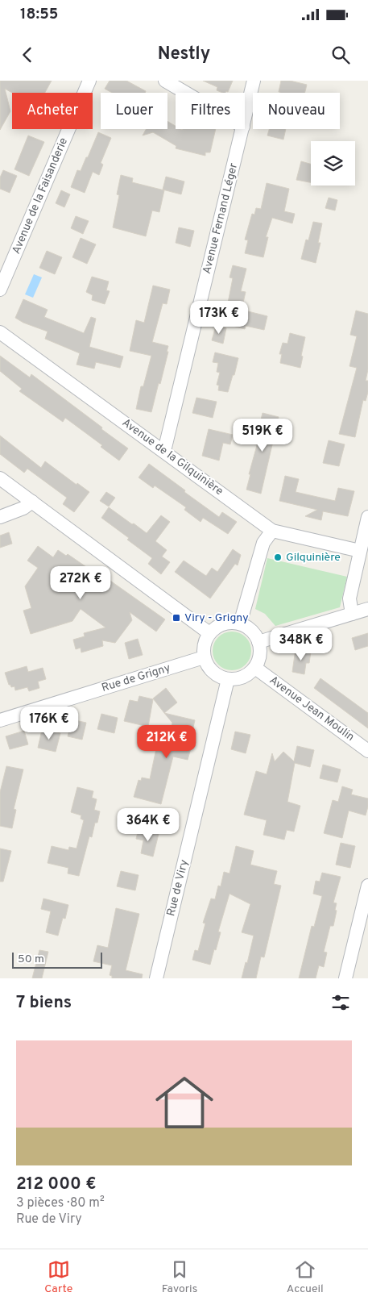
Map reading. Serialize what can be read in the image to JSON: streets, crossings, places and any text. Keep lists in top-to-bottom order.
{
  "streets": {
    "street": [
      "Avenue de la Faisanderie",
      "Avenue Fernand Léger",
      "Avenue de la Gilquinière",
      "Rue de Grigny",
      "Avenue Jean Moulin",
      "Rue de Viry"
    ]
  },
  "crossings": [
    ["Avenue Fernand Léger", "Avenue de la Gilquinière"],
    ["Rue de Grigny", "Avenue Jean Moulin"],
    ["Rue de Grigny", "Rue de Viry"],
    ["Avenue Jean Moulin", "Rue de Viry"]
  ],
  "places": {
    "other": ["Gilquinière"],
    "transit": ["Viry - Grigny"]
  },
  "scale_bar": "50 m",
  "page": {
    "status": "18:55",
    "header": "Nestly",
    "chip": [
      "Acheter",
      "Louer",
      "Filtres",
      "Nouveau"
    ],
    "price": [
      "173K €",
      "519K €",
      "272K €",
      "348K €",
      "176K €",
      "212K €",
      "364K €"
    ],
    "scale": "50 m",
    "heading": "7 biens",
    "list": [
      {
        "name": "212 000 €",
        "note": "3 pièces · 80 m² · Rue de Viry"
      }
    ],
    "tabs": ["Carte", "Favoris", "Accueil"]
  }
}
